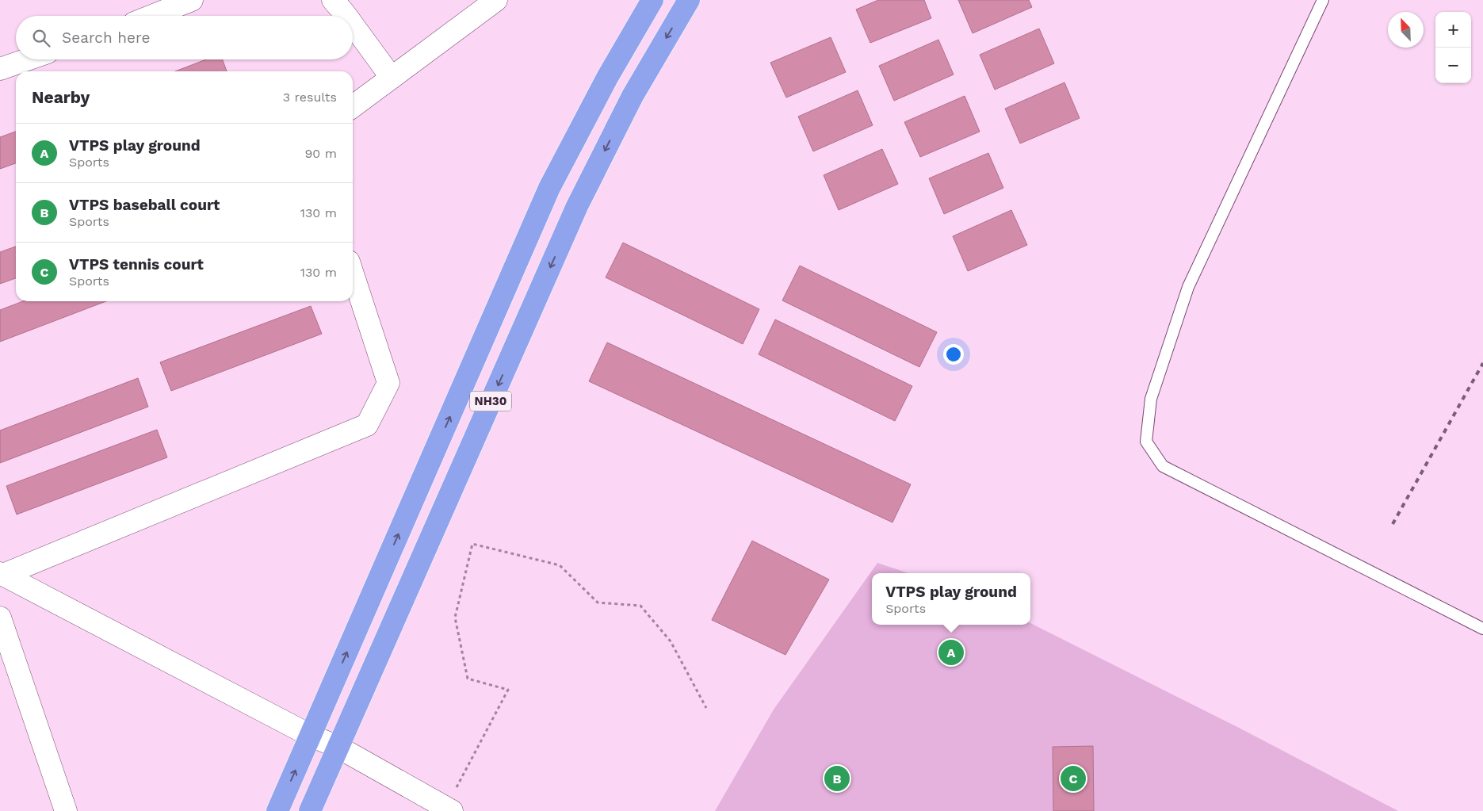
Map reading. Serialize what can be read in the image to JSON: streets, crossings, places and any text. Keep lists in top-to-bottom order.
{
  "streets": {
    "highway": ["NH30"]
  },
  "north": "top left",
  "page": {
    "map_buttons": ["+", "−"],
    "search": "Search here",
    "heading": ["Nearby", "3 results"],
    "list": [
      {
        "mark": "A",
        "name": "VTPS play ground",
        "note": "Sports",
        "value": "90 m"
      },
      {
        "mark": "B",
        "name": "VTPS baseball court",
        "note": "Sports",
        "value": "130 m"
      },
      {
        "mark": "C",
        "name": "VTPS tennis court",
        "note": "Sports",
        "value": "130 m"
      }
    ],
    "popup": ["VTPS play ground", "Sports"],
    "pins": ["A", "B", "C"]
  }
}
